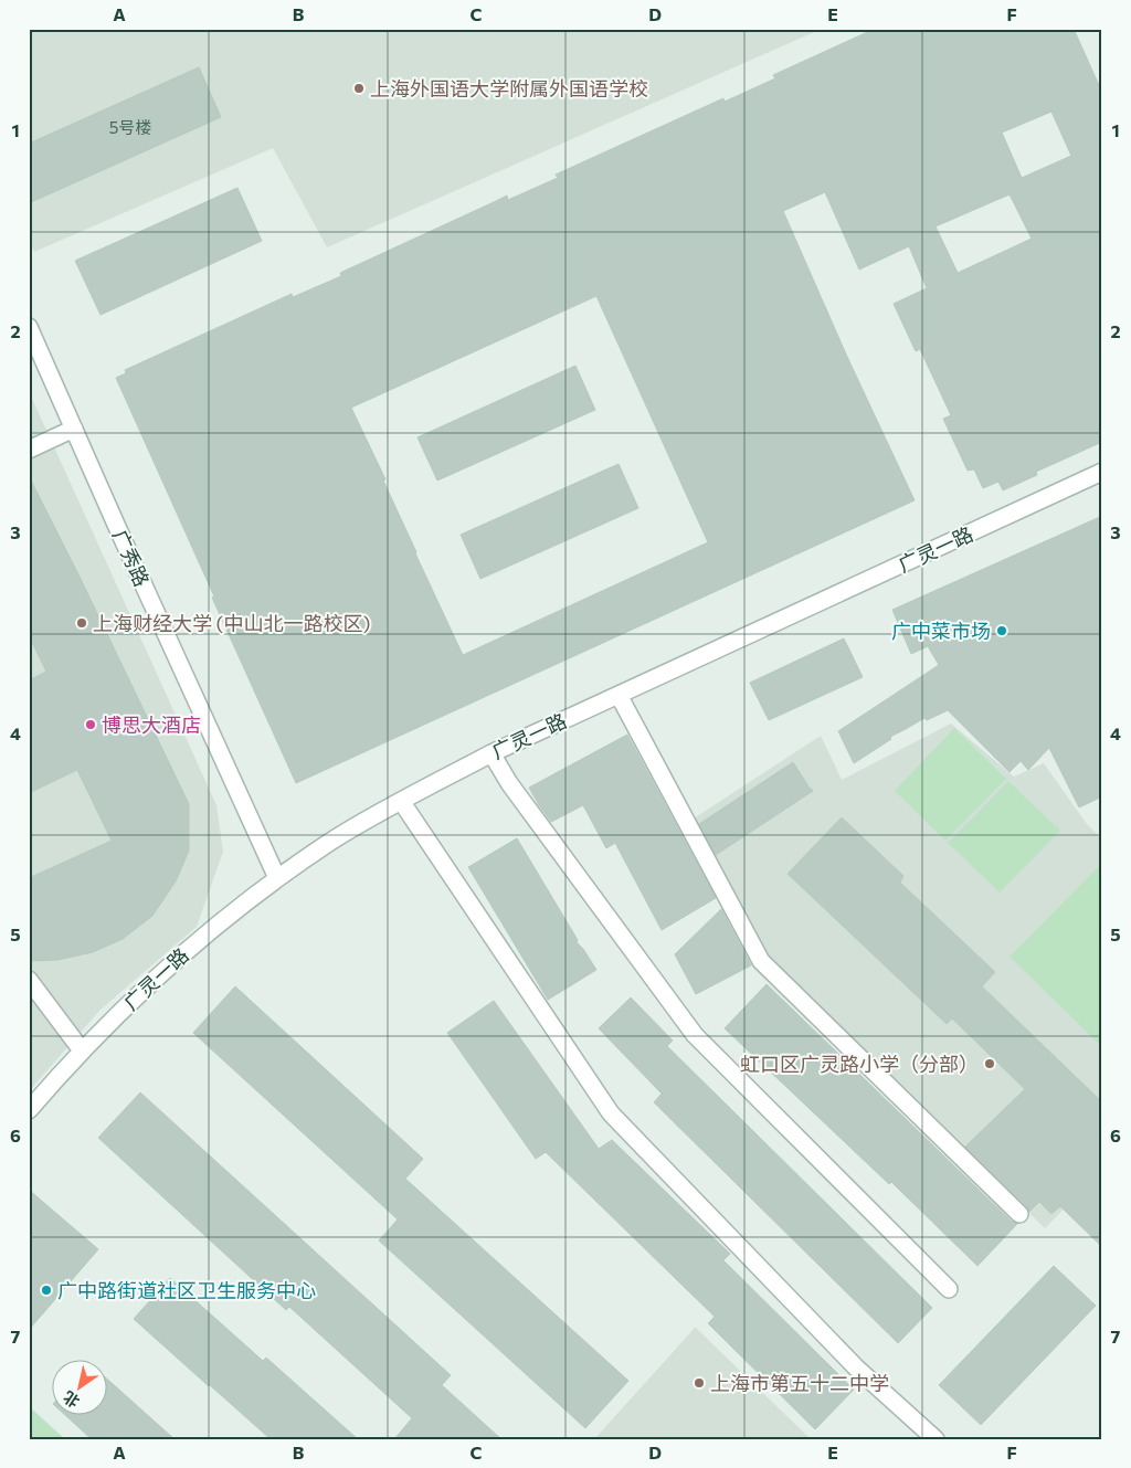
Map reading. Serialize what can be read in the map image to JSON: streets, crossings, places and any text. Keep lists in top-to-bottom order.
{
  "streets": {
    "street": ["广灵一路", "广秀路"]
  },
  "crossings": [
    ["广灵一路", "广秀路"]
  ],
  "places": [
    "上海外国语大学附属外国语学校",
    "上海财经大学 (中山北一路校区)",
    "广中菜市场",
    "博思大酒店",
    "虹口区广灵路小学（分部）",
    "广中路街道社区卫生服务中心",
    "上海市第五十二中学"
  ],
  "house_numbers": ["5号楼"],
  "north": "bottom left",
  "grid": {
    "columns": [
      "A",
      "B",
      "C",
      "D",
      "E",
      "F"
    ],
    "rows": [
      "1",
      "2",
      "3",
      "4",
      "5",
      "6",
      "7"
    ]
  }
}
